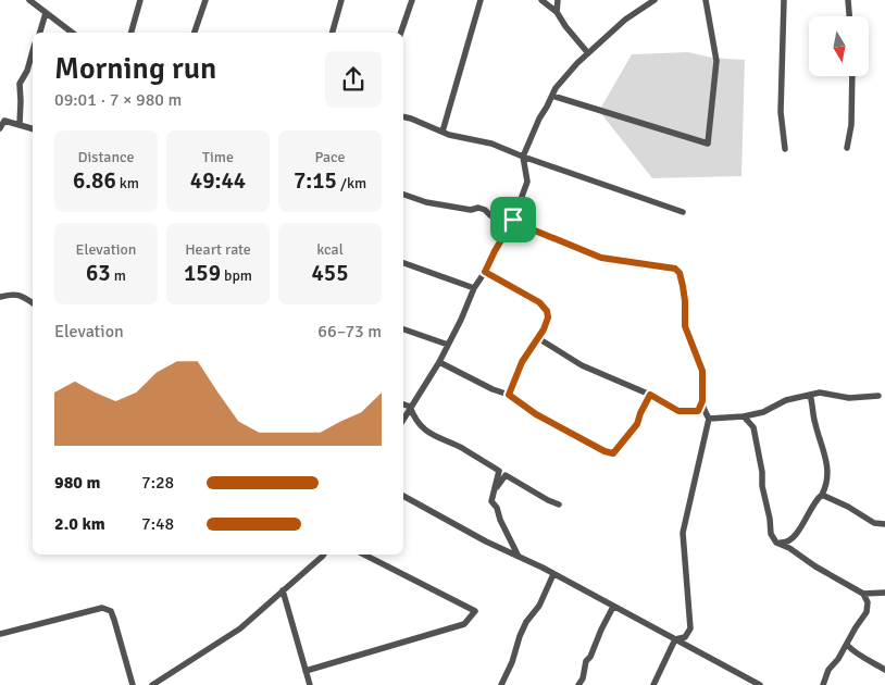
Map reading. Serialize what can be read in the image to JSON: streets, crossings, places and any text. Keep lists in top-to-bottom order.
{
  "north": "bottom",
  "page": {
    "heading": ["Morning run", "09:01 · 7 × 980 m"],
    "stats": [
      ["Distance", "6.86 km"],
      ["Time", "49:44"],
      ["Pace", "7:15 /km"],
      ["Elevation", "63 m"],
      ["Heart rate", "159 bpm"],
      ["kcal", "455"]
    ],
    "chart": ["Elevation", "66–73 m"],
    "list": [
      {
        "name": "980 m",
        "note": "7:28"
      },
      {
        "name": "2.0 km",
        "note": "7:48"
      }
    ]
  }
}
